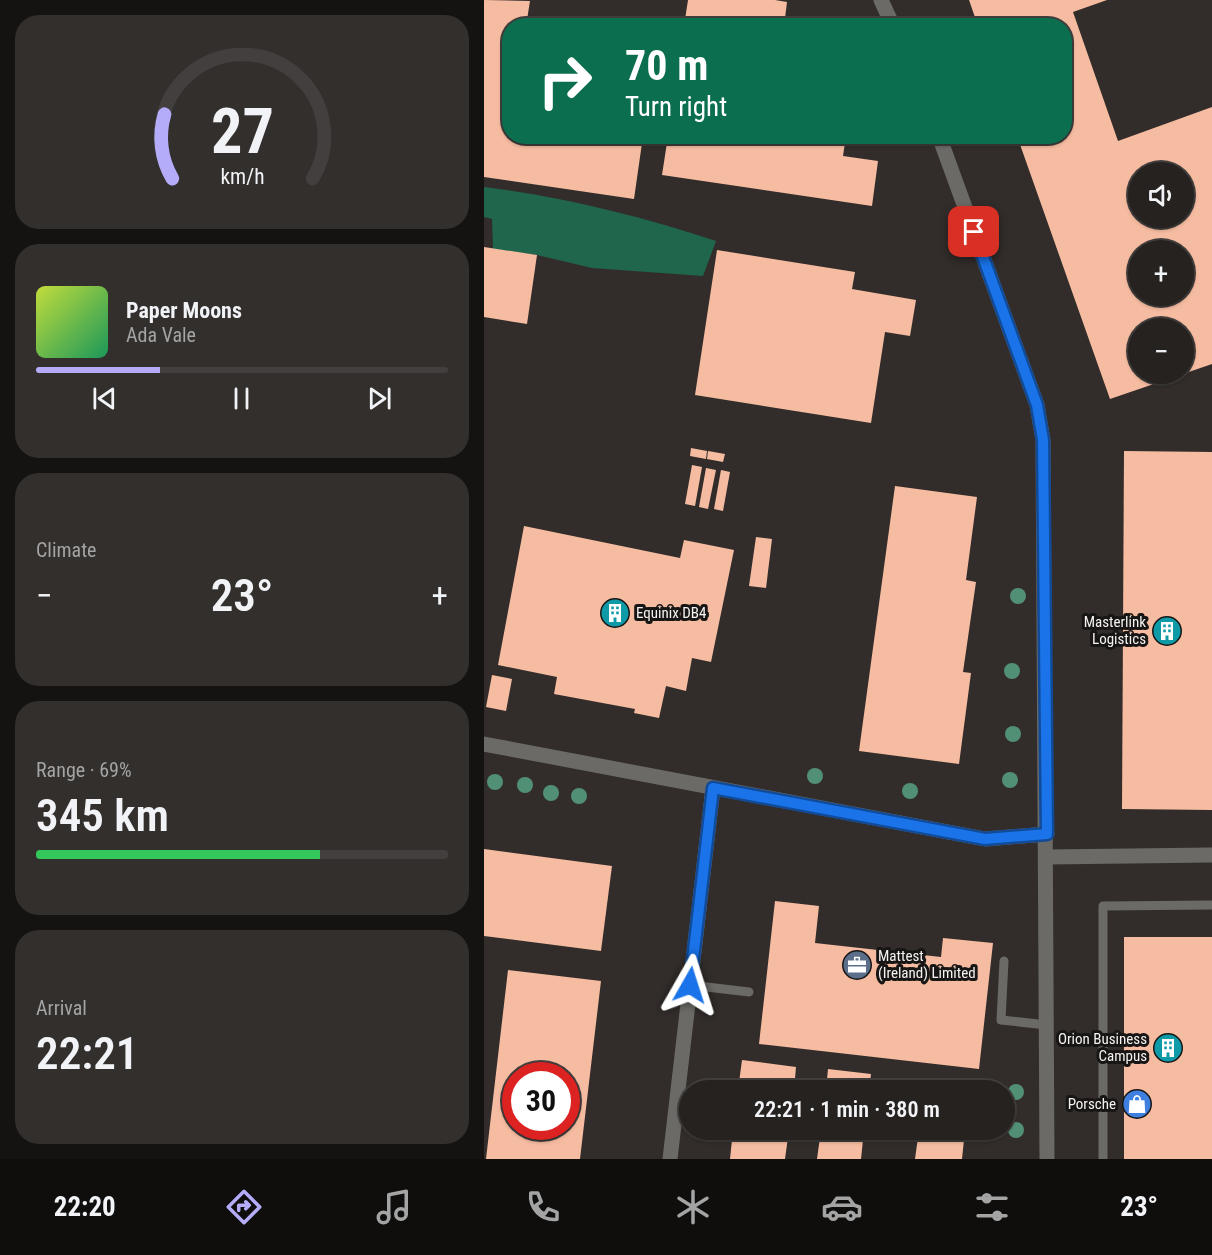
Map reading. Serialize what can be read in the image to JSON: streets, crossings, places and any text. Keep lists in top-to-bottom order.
{
  "places": {
    "building": ["Equinix DB4", "Masterlink Logistics", "Orion Business Campus"],
    "office": ["Mattest (Ireland) Limited"],
    "shop": ["Porsche"]
  },
  "page": {
    "turn": ["70 m", "Turn right"],
    "map_buttons": ["+", "−"],
    "song": ["Paper Moons", "Ada Vale"],
    "tile": [
      "Climate",
      ["Range · 69%", "345 km"],
      ["Arrival", "22:21"]
    ],
    "heat": ["−", "23°", "+"],
    "limit": "30",
    "trip": "22:21 · 1 min · 380 m",
    "tabs": ["22:20", "23°"],
    "gauge": ["27", "km/h"]
  }
}
